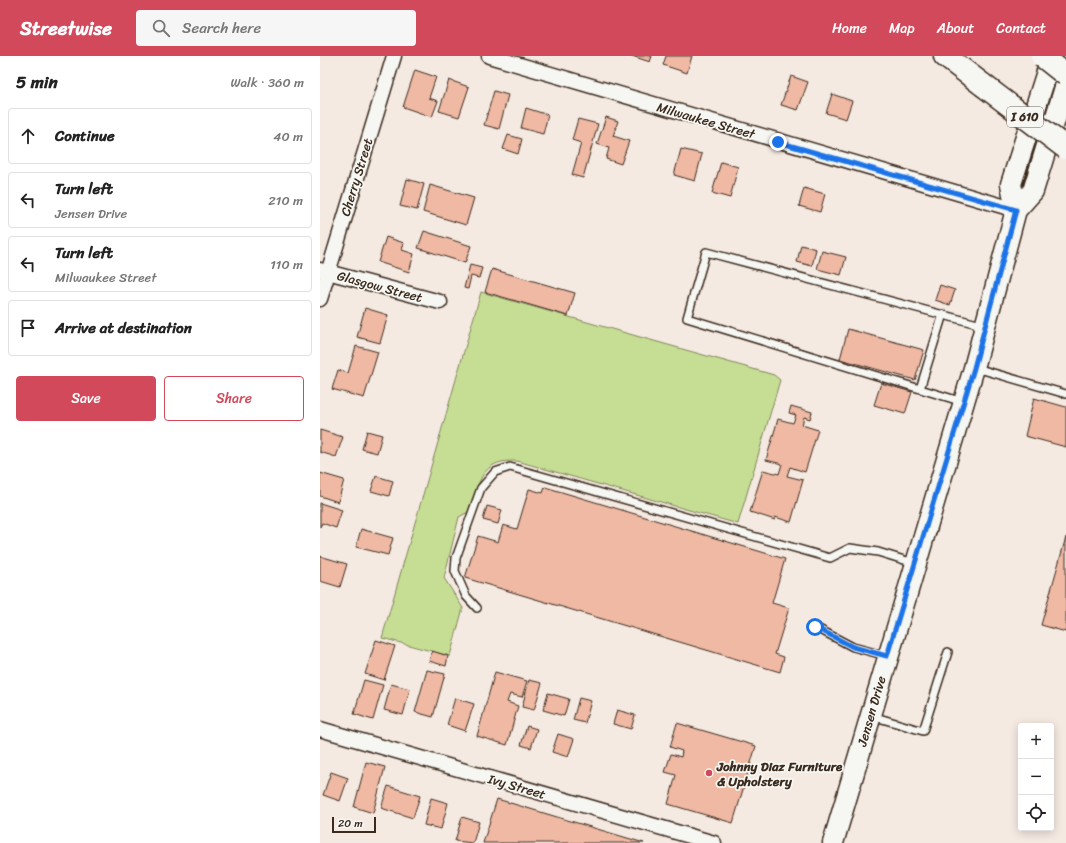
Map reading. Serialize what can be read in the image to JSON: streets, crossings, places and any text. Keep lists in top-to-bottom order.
{
  "streets": {
    "highway": ["I 610"],
    "main road": ["Jensen Drive"],
    "street": [
      "Milwaukee Street",
      "Cherry Street",
      "Glasgow Street",
      "Ivy Street"
    ]
  },
  "crossings": [
    ["Milwaukee Street", "Jensen Drive"],
    ["Cherry Street", "Glasgow Street"]
  ],
  "places": ["Johnny Diaz Furniture & Upholstery"],
  "scale_bar": "20 m",
  "page": {
    "header": "Streetwise",
    "search": "Search here",
    "nav": [
      "Home",
      "Map",
      "About",
      "Contact"
    ],
    "heading": ["5 min", "Walk · 360 m"],
    "list": [
      ["Continue", "40 m"],
      ["Turn left", "Jensen Drive", "210 m"],
      ["Turn left", "Milwaukee Street", "110 m"],
      "Arrive at destination"
    ],
    "buttons": ["Save", "Share"],
    "map_buttons": ["+", "−"],
    "scale": "20 m"
  }
}
